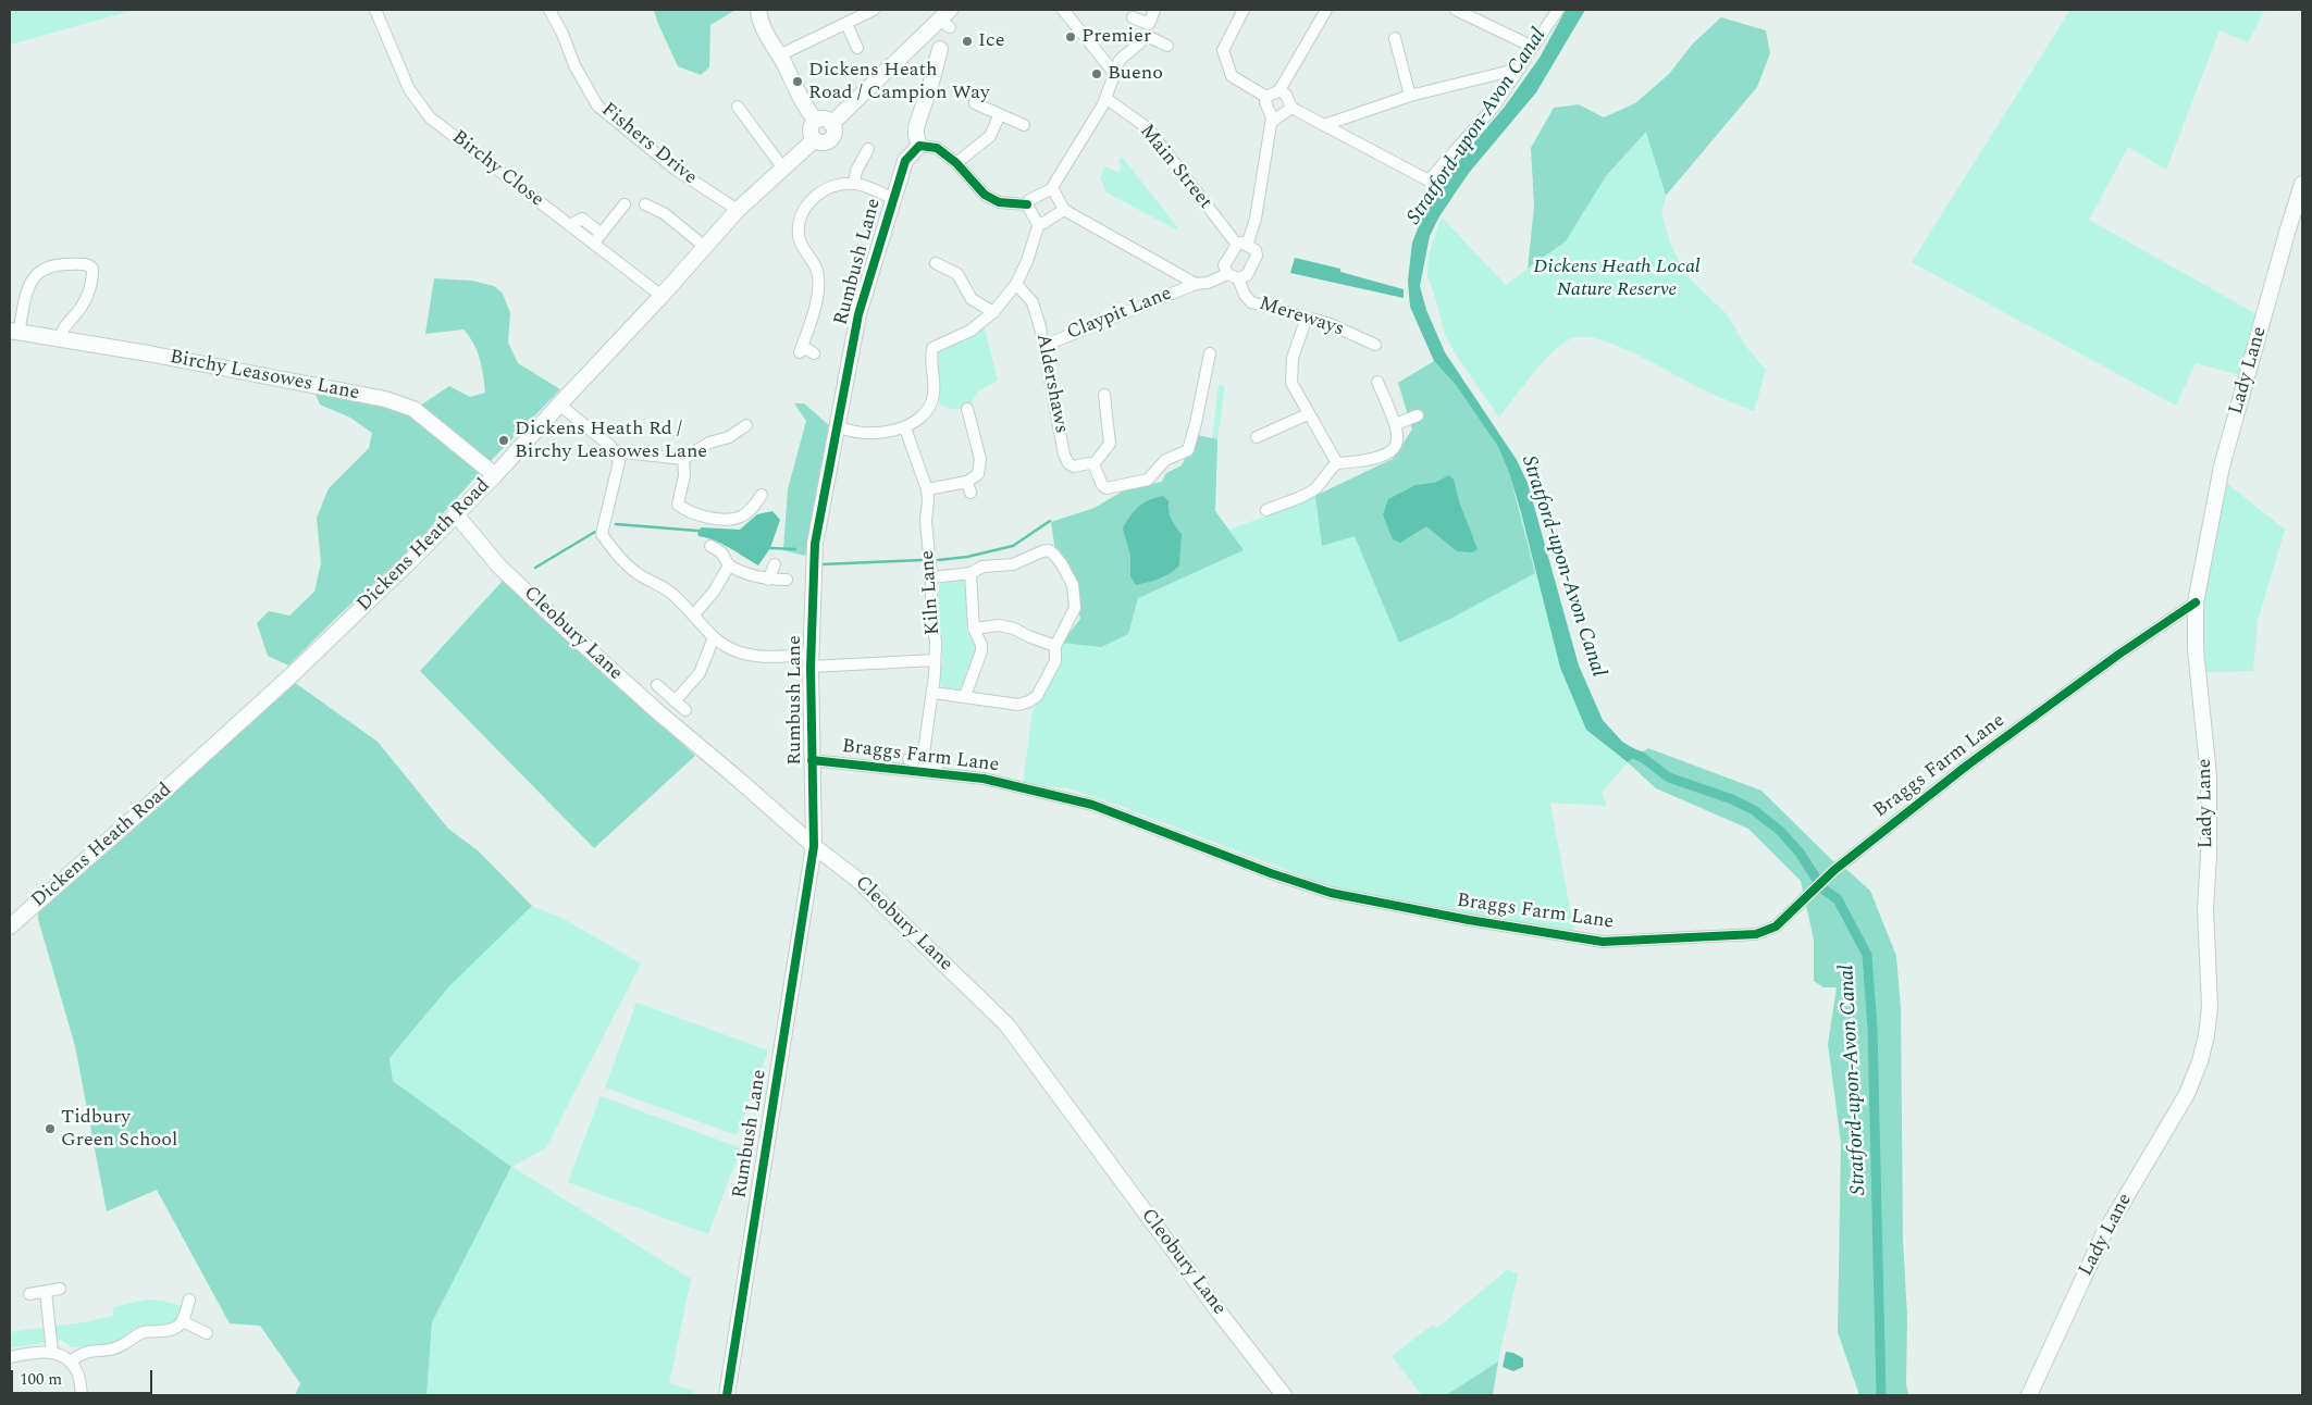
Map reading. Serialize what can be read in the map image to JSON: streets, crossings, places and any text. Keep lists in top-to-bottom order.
{
  "streets": {
    "street": [
      "Fishers Drive",
      "Main Street",
      "Birchy Close",
      "Rumbush Lane",
      "Claypit Lane",
      "Mereways",
      "Lady Lane",
      "Birchy Leasowes Lane",
      "Aldershaws",
      "Dickens Heath Road",
      "Kiln Lane",
      "Cleobury Lane",
      "Braggs Farm Lane"
    ]
  },
  "crossings": [
    ["Fishers Drive", "Dickens Heath Road"],
    ["Birchy Close", "Dickens Heath Road"],
    ["Rumbush Lane", "Cleobury Lane"],
    ["Rumbush Lane", "Braggs Farm Lane"],
    ["Claypit Lane", "Aldershaws"],
    ["Lady Lane", "Braggs Farm Lane"],
    ["Birchy Leasowes Lane", "Dickens Heath Road"],
    ["Dickens Heath Road", "Cleobury Lane"]
  ],
  "water": ["Stratford-upon-Avon Canal"],
  "parks": ["Dickens Heath Local Nature Reserve"],
  "places": [
    "Premier",
    "Ice",
    "Bueno",
    "Dickens Heath Road / Campion Way",
    "Dickens Heath Rd / Birchy Leasowes Lane",
    "Tidbury Green School"
  ],
  "scale_bar": "100 m"
}
